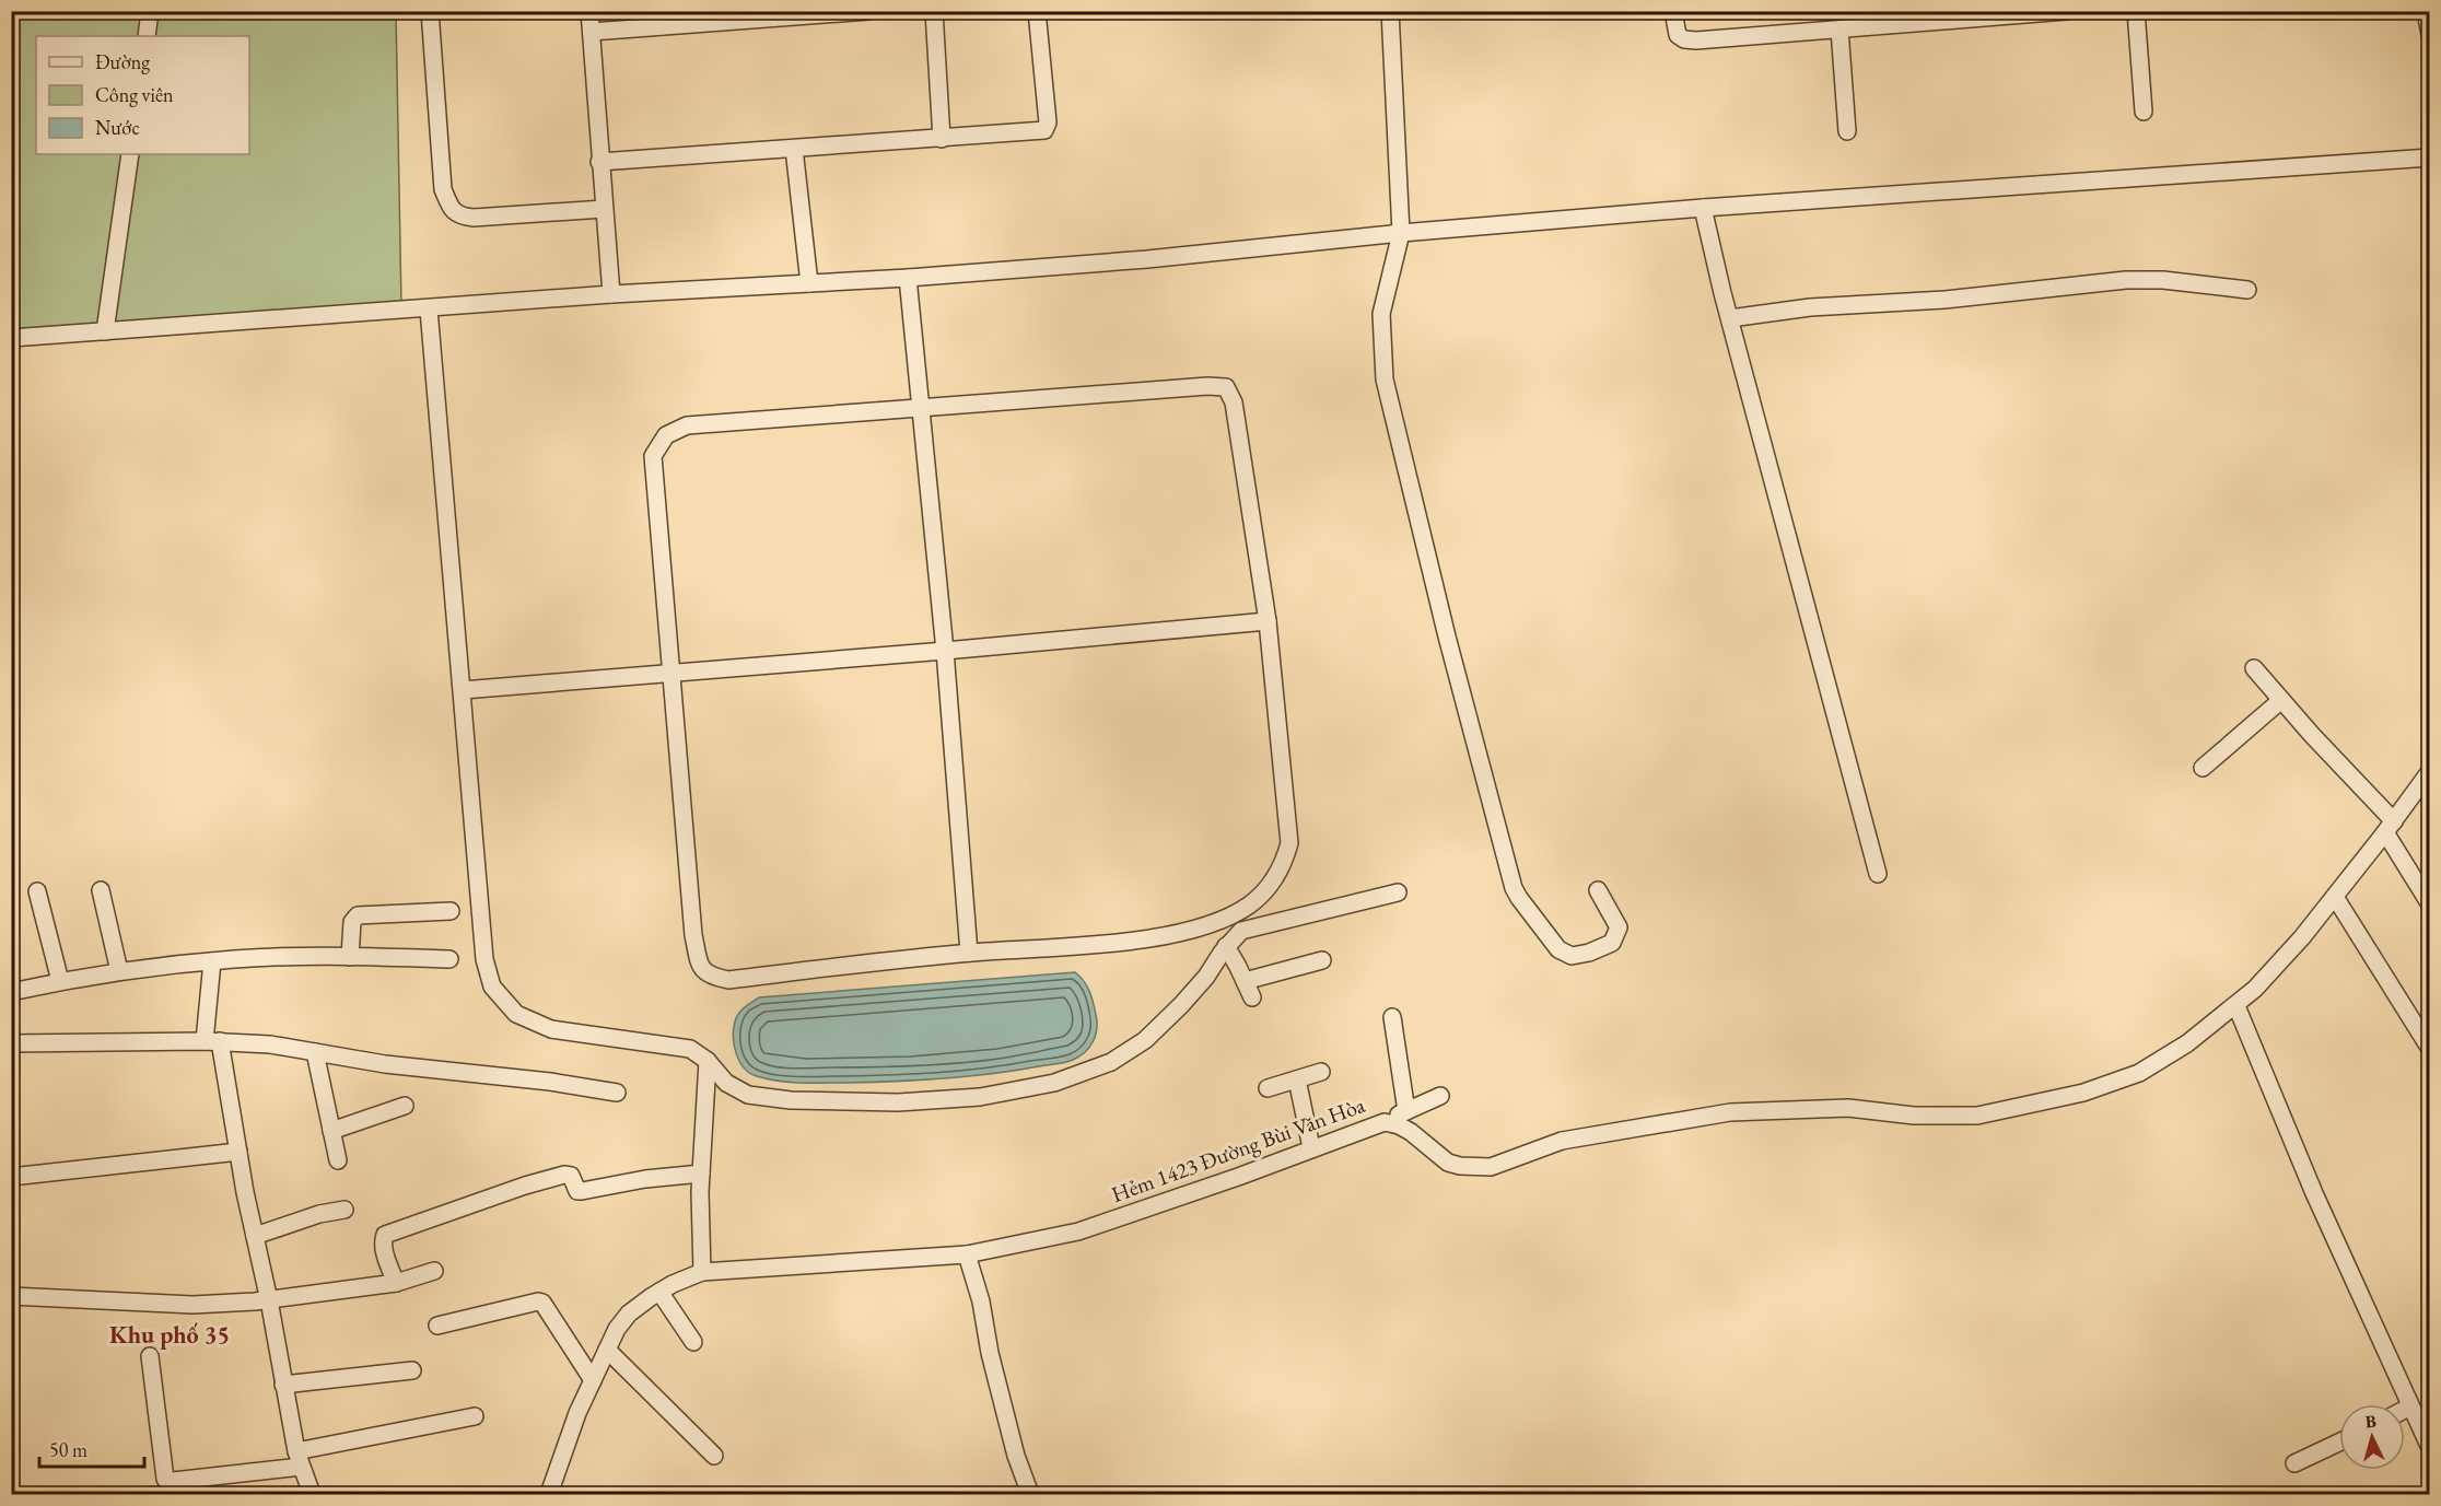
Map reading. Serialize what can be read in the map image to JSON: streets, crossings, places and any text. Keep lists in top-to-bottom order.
{
  "streets": {
    "street": ["Hẻm 1423 Đường Bùi Văn Hòa"]
  },
  "districts": ["Khu phố 35"],
  "legend": ["Đường", "Công viên", "Nước"],
  "scale_bar": "50 m",
  "north": "top"
}
